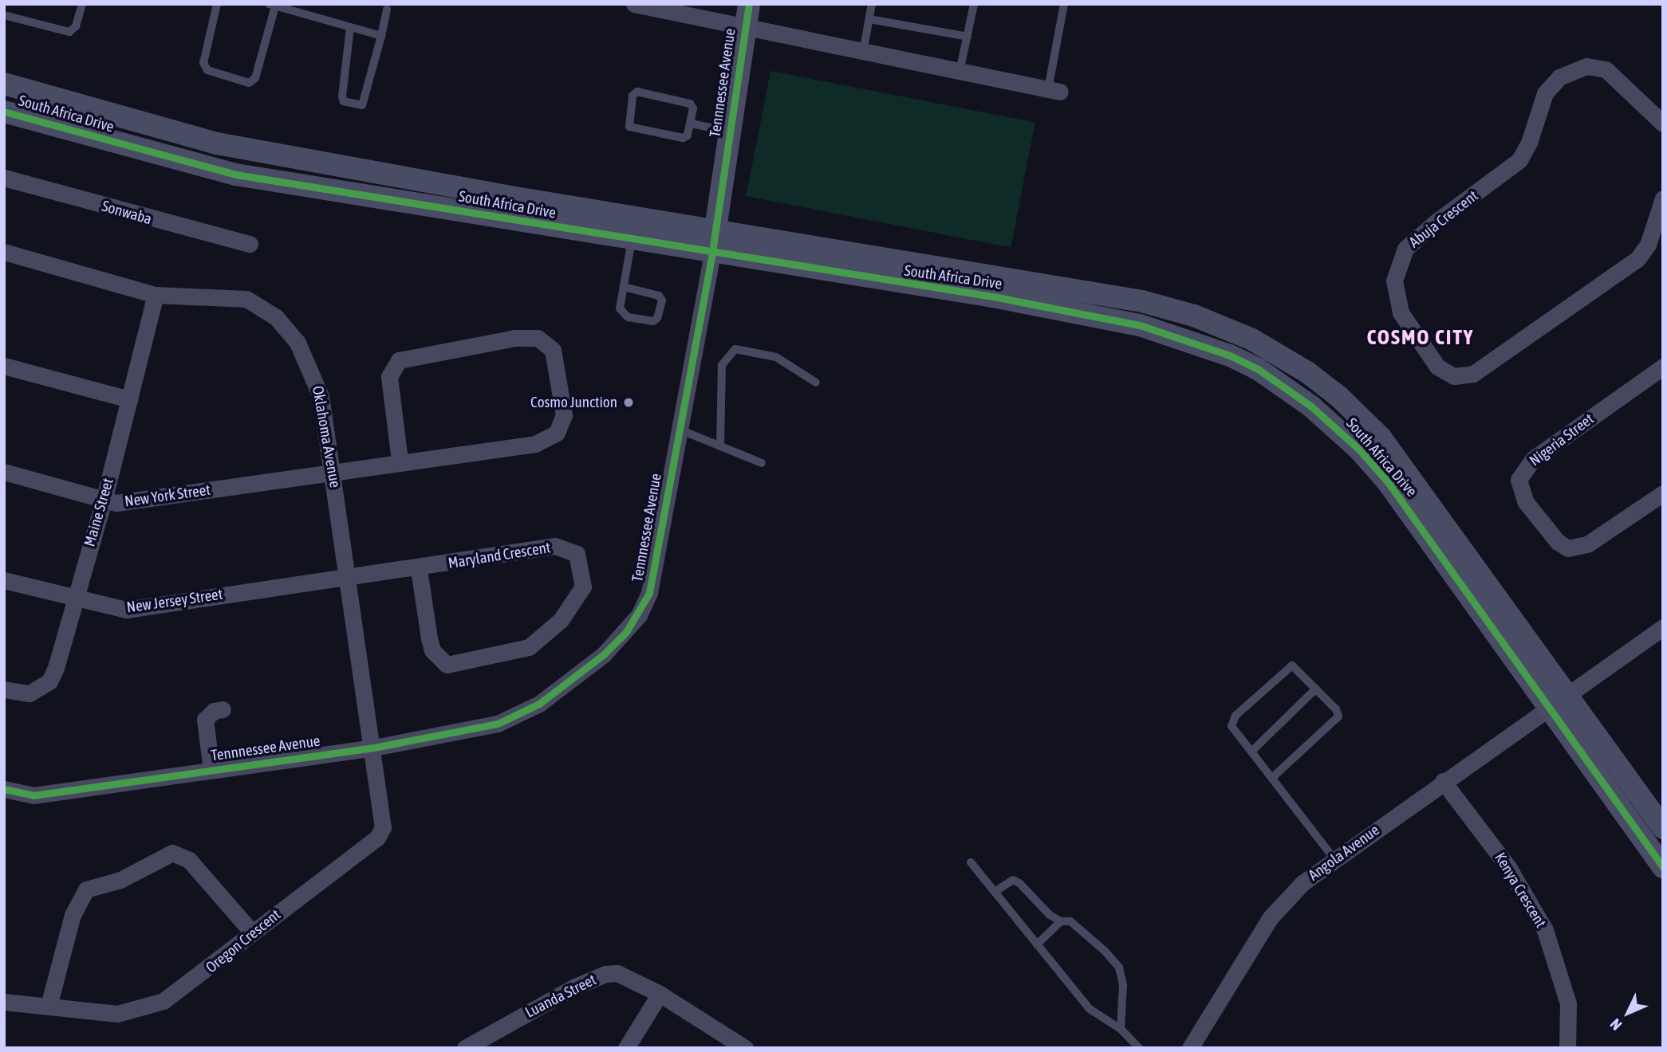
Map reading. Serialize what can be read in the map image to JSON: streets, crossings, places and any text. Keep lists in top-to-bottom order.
{
  "streets": {
    "street": [
      "Tennnessee Avenue",
      "South Africa Drive",
      "Sonwaba",
      "Abuja Crescent",
      "Oklahoma Avenue",
      "Nigeria Street",
      "New York Street",
      "Maine Street",
      "Maryland Crescent",
      "New Jersey Street",
      "Angola Avenue",
      "Kenya Crescent",
      "Oregon Crescent",
      "Luanda Street"
    ]
  },
  "crossings": [
    ["Tennnessee Avenue", "South Africa Drive"],
    ["Tennnessee Avenue", "Oklahoma Avenue"],
    ["Tennnessee Avenue", "Oregon Crescent"],
    ["South Africa Drive", "Angola Avenue"],
    ["Oklahoma Avenue", "New York Street"],
    ["Oklahoma Avenue", "Maine Street"],
    ["Oklahoma Avenue", "Maryland Crescent"],
    ["Oklahoma Avenue", "New Jersey Street"],
    ["Oklahoma Avenue", "Oregon Crescent"],
    ["New York Street", "Maine Street"],
    ["Maine Street", "New Jersey Street"],
    ["Maryland Crescent", "New Jersey Street"],
    ["Angola Avenue", "Kenya Crescent"]
  ],
  "districts": ["COSMO CITY"],
  "places": ["Cosmo Junction"],
  "north": "bottom left"
}
